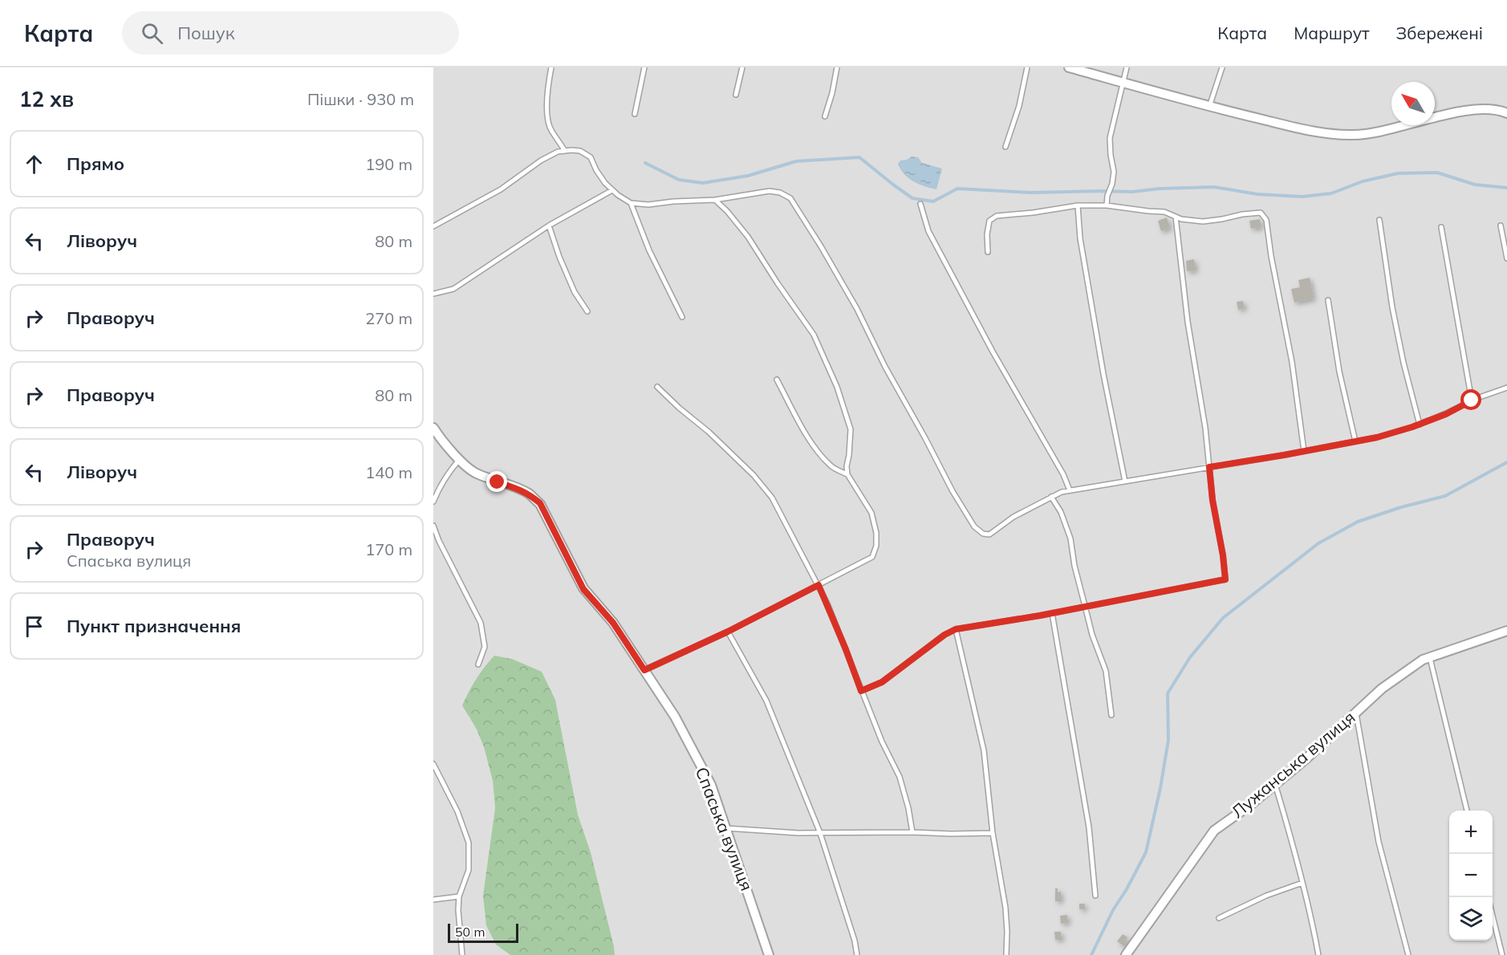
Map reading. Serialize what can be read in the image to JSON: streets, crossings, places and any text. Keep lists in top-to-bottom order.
{
  "streets": {
    "street": ["Лужанська вулиця", "Спаська вулиця"]
  },
  "scale_bar": "50 m",
  "north": "top left",
  "page": {
    "header": "Карта",
    "search": "Пошук",
    "nav": ["Карта", "Маршрут", "Збережені"],
    "heading": ["12 хв", "Пішки · 930 m"],
    "list": [
      ["Прямо", "190 m"],
      ["Ліворуч", "80 m"],
      ["Праворуч", "270 m"],
      ["Праворуч", "80 m"],
      ["Ліворуч", "140 m"],
      ["Праворуч", "Спаська вулиця", "170 m"],
      "Пункт призначення"
    ],
    "map_buttons": ["+", "−"],
    "scale": "50 m"
  }
}
